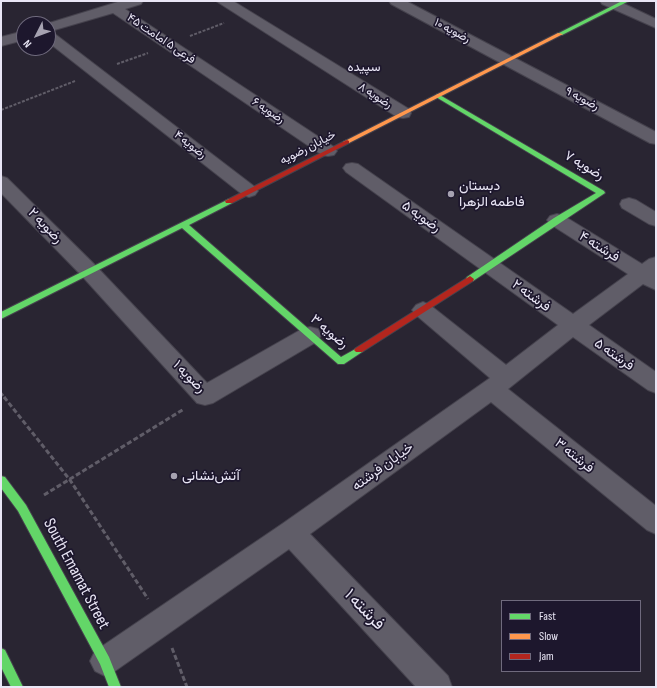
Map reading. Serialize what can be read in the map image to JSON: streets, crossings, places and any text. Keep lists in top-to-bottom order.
{
  "streets": {
    "street": [
      "رضویه ۱۰",
      "فرعی ۵ امامت ۴۵",
      "رضویه ۸",
      "رضویه ۹",
      "رضویه ۶",
      "رضویه ۴",
      "خیابان رضویه",
      "رضویه ۷",
      "رضویه ۵",
      "رضویه ۲",
      "فرشته ۴",
      "فرشته ۲",
      "رضویه ۳",
      "فرشته ۵",
      "رضویه ۱",
      "فرشته ۳",
      "خیابان فرشته",
      "South Emamat Street",
      "فرشته ۱"
    ]
  },
  "crossings": [
    ["رضویه ۱۰", "رضویه ۹"],
    ["رضویه ۱۰", "خیابان رضویه"],
    ["فرعی ۵ امامت ۴۵", "رضویه ۶"],
    ["رضویه ۸", "خیابان رضویه"],
    ["رضویه ۹", "خیابان رضویه"],
    ["رضویه ۶", "خیابان رضویه"],
    ["رضویه ۴", "خیابان رضویه"],
    ["خیابان رضویه", "رضویه ۷"],
    ["خیابان رضویه", "رضویه ۲"],
    ["خیابان رضویه", "رضویه ۳"],
    ["خیابان رضویه", "رضویه ۱"],
    ["رضویه ۷", "رضویه ۵"],
    ["رضویه ۷", "فرشته ۴"],
    ["رضویه ۷", "فرشته ۲"],
    ["رضویه ۷", "رضویه ۳"],
    ["رضویه ۵", "فرشته ۲"],
    ["رضویه ۵", "رضویه ۳"],
    ["رضویه ۲", "رضویه ۱"],
    ["فرشته ۴", "خیابان فرشته"],
    ["فرشته ۲", "رضویه ۳"],
    ["فرشته ۲", "فرشته ۵"],
    ["فرشته ۲", "خیابان فرشته"],
    ["رضویه ۳", "رضویه ۱"],
    ["رضویه ۳", "فرشته ۳"],
    ["فرشته ۵", "خیابان فرشته"],
    ["فرشته ۳", "خیابان فرشته"],
    ["خیابان فرشته", "South Emamat Street"],
    ["خیابان فرشته", "فرشته ۱"]
  ],
  "districts": ["سپیده"],
  "places": ["دبستان فاطمه الزهرا", "آتش‌نشانی"],
  "legend": ["Fast", "Slow", "Jam"],
  "north": "bottom left"
}
